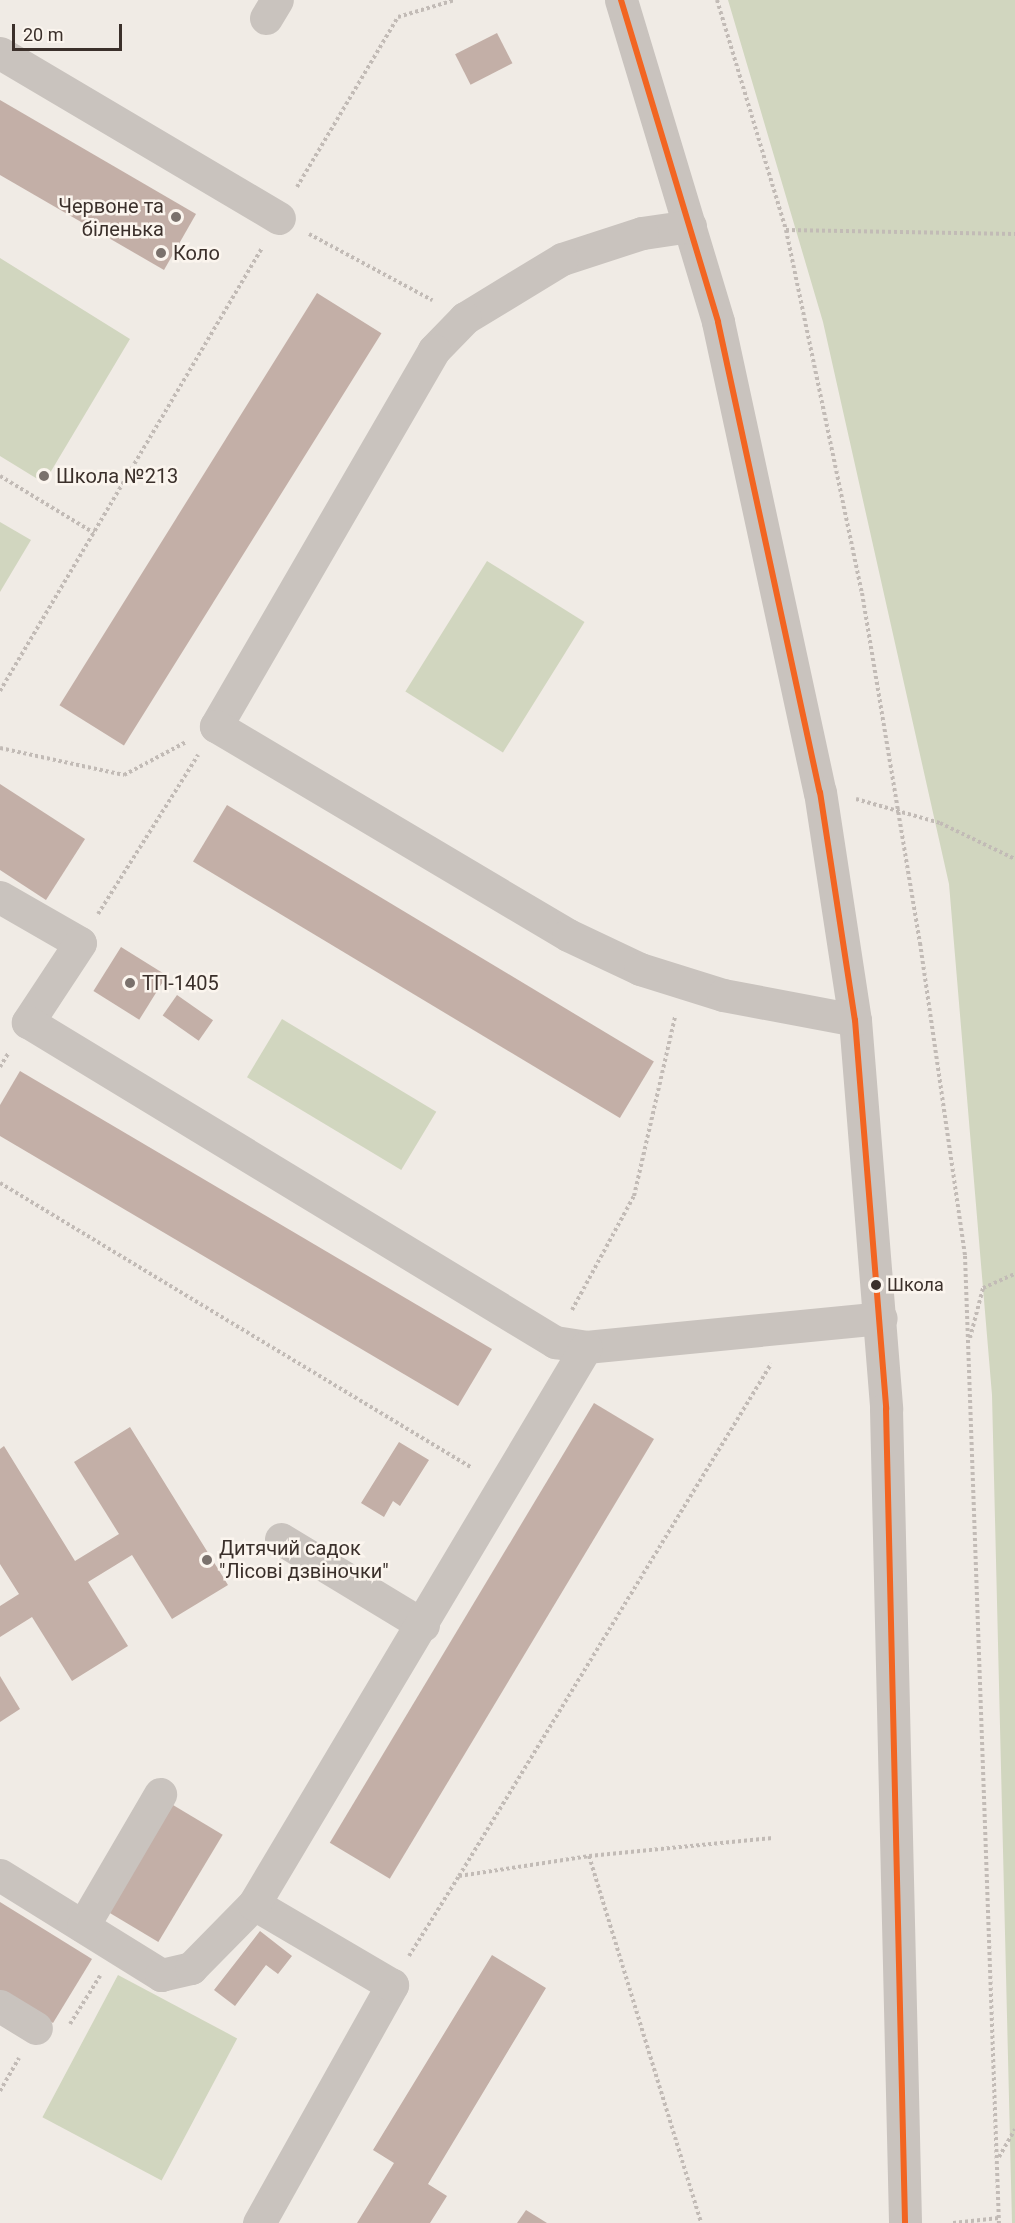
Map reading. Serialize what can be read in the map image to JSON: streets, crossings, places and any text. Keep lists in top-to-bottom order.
{
  "places": [
    "Червоне та біленька",
    "Коло",
    "Школа №213",
    "ТП-1405",
    "Школа",
    "Дитячий садок \"Лісові дзвіночки\""
  ],
  "scale_bar": "20 m"
}
